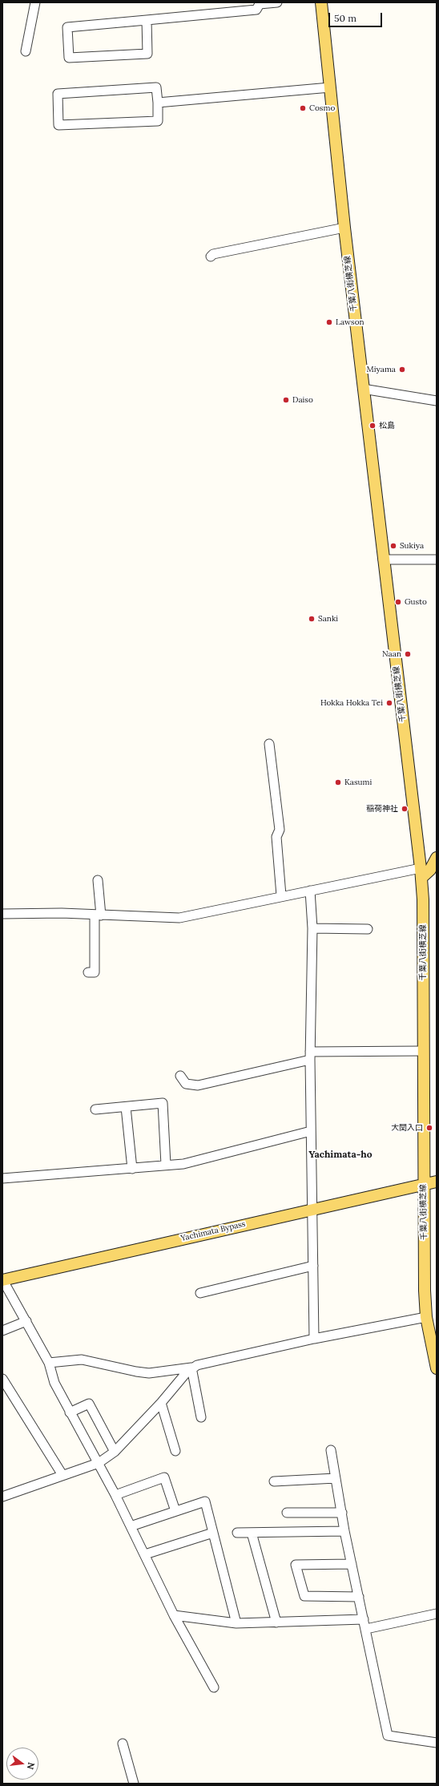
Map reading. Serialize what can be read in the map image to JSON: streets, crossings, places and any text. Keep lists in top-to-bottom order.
{
  "streets": {
    "main road": ["千葉八街横芝線", "Yachimata Bypass"]
  },
  "crossings": [
    ["千葉八街横芝線", "Yachimata Bypass"]
  ],
  "districts": ["Yachimata-ho"],
  "places": [
    "Cosmo",
    "Lawson",
    "Miyama",
    "Daiso",
    "松島",
    "Sukiya",
    "Gusto",
    "Sanki",
    "Naan",
    "Hokka Hokka Tei",
    "Kasumi",
    "稲荷神社",
    "大関入口"
  ],
  "scale_bar": "50 m",
  "north": "right"
}
